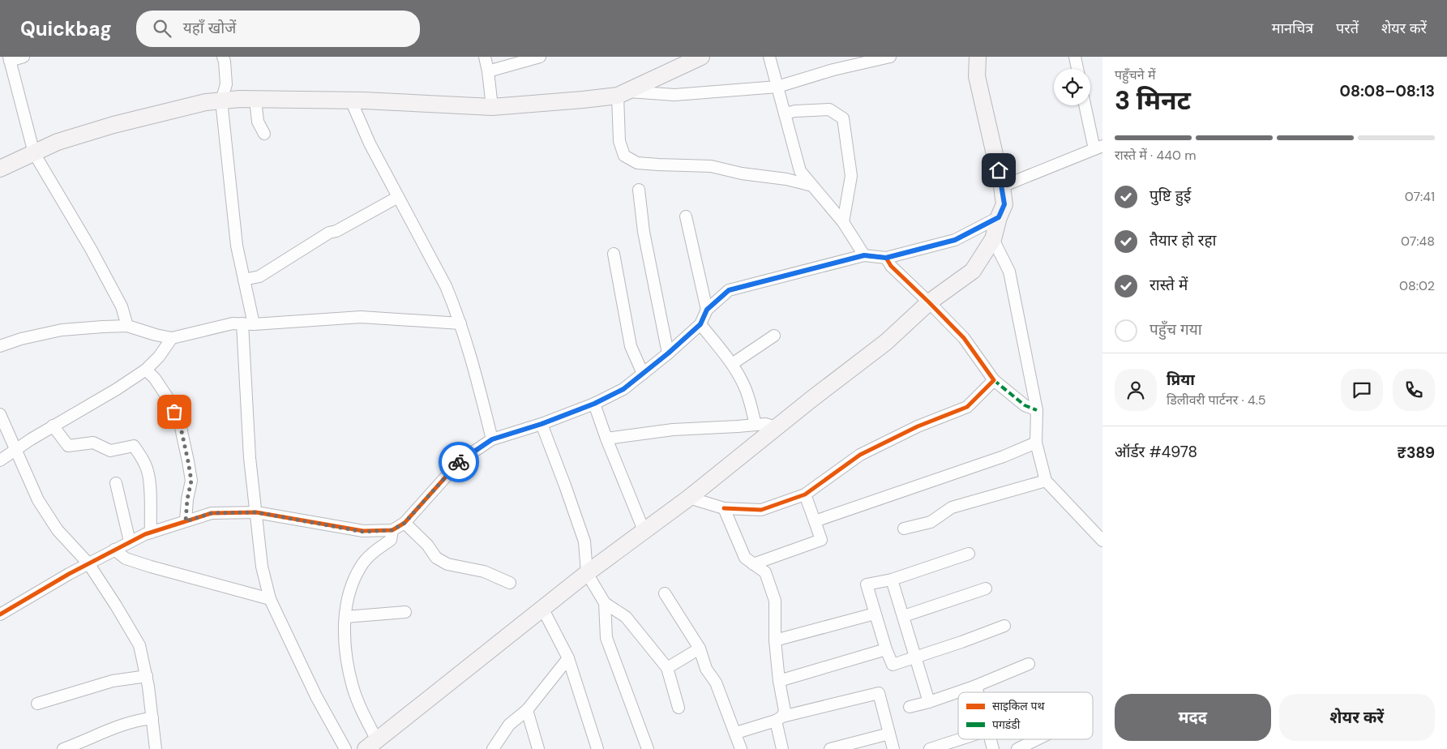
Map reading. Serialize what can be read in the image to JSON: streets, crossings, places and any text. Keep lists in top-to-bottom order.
{
  "legend": ["साइकिल पथ", "पगडंडी"],
  "page": {
    "header": "Quickbag",
    "search": "यहाँ खोजें",
    "nav": ["मानचित्र", "परतें", "शेयर करें"],
    "heading": ["3 मिनट", "पहुँचने में", "08:08–08:13"],
    "panel": [
      "प्रिया",
      "डिलीवरी पार्टनर · 4.5",
      "ऑर्डर #4978",
      "₹389"
    ],
    "bar": "रास्ते में · 440 m",
    "list": [
      ["पुष्टि हुई", "07:41"],
      ["तैयार हो रहा", "07:48"],
      ["रास्ते में", "08:02"],
      "पहुँच गया"
    ],
    "buttons": ["मदद", "शेयर करें"]
  }
}
